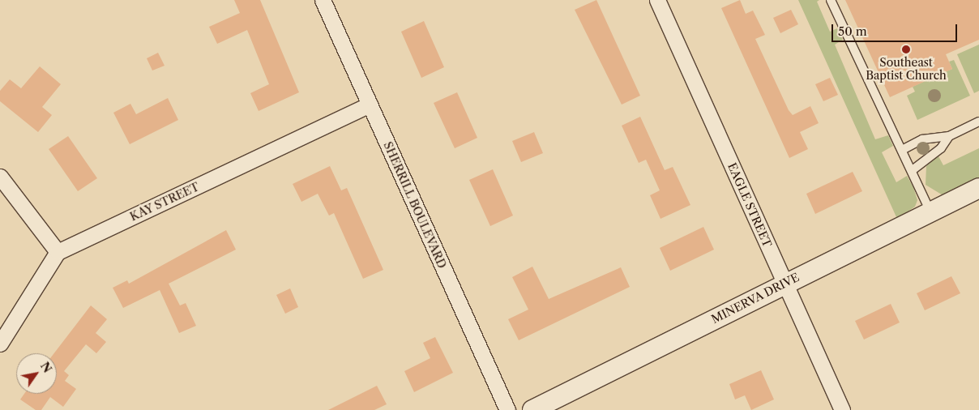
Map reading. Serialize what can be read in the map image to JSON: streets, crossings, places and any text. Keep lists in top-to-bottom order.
{
  "streets": {
    "street": [
      "KAY STREET",
      "SHERRILL BOULEVARD",
      "EAGLE STREET",
      "MINERVA DRIVE"
    ]
  },
  "crossings": [
    ["KAY STREET", "SHERRILL BOULEVARD"],
    ["EAGLE STREET", "MINERVA DRIVE"]
  ],
  "places": ["Southeast Baptist Church"],
  "scale_bar": "50 m",
  "north": "top right"
}
